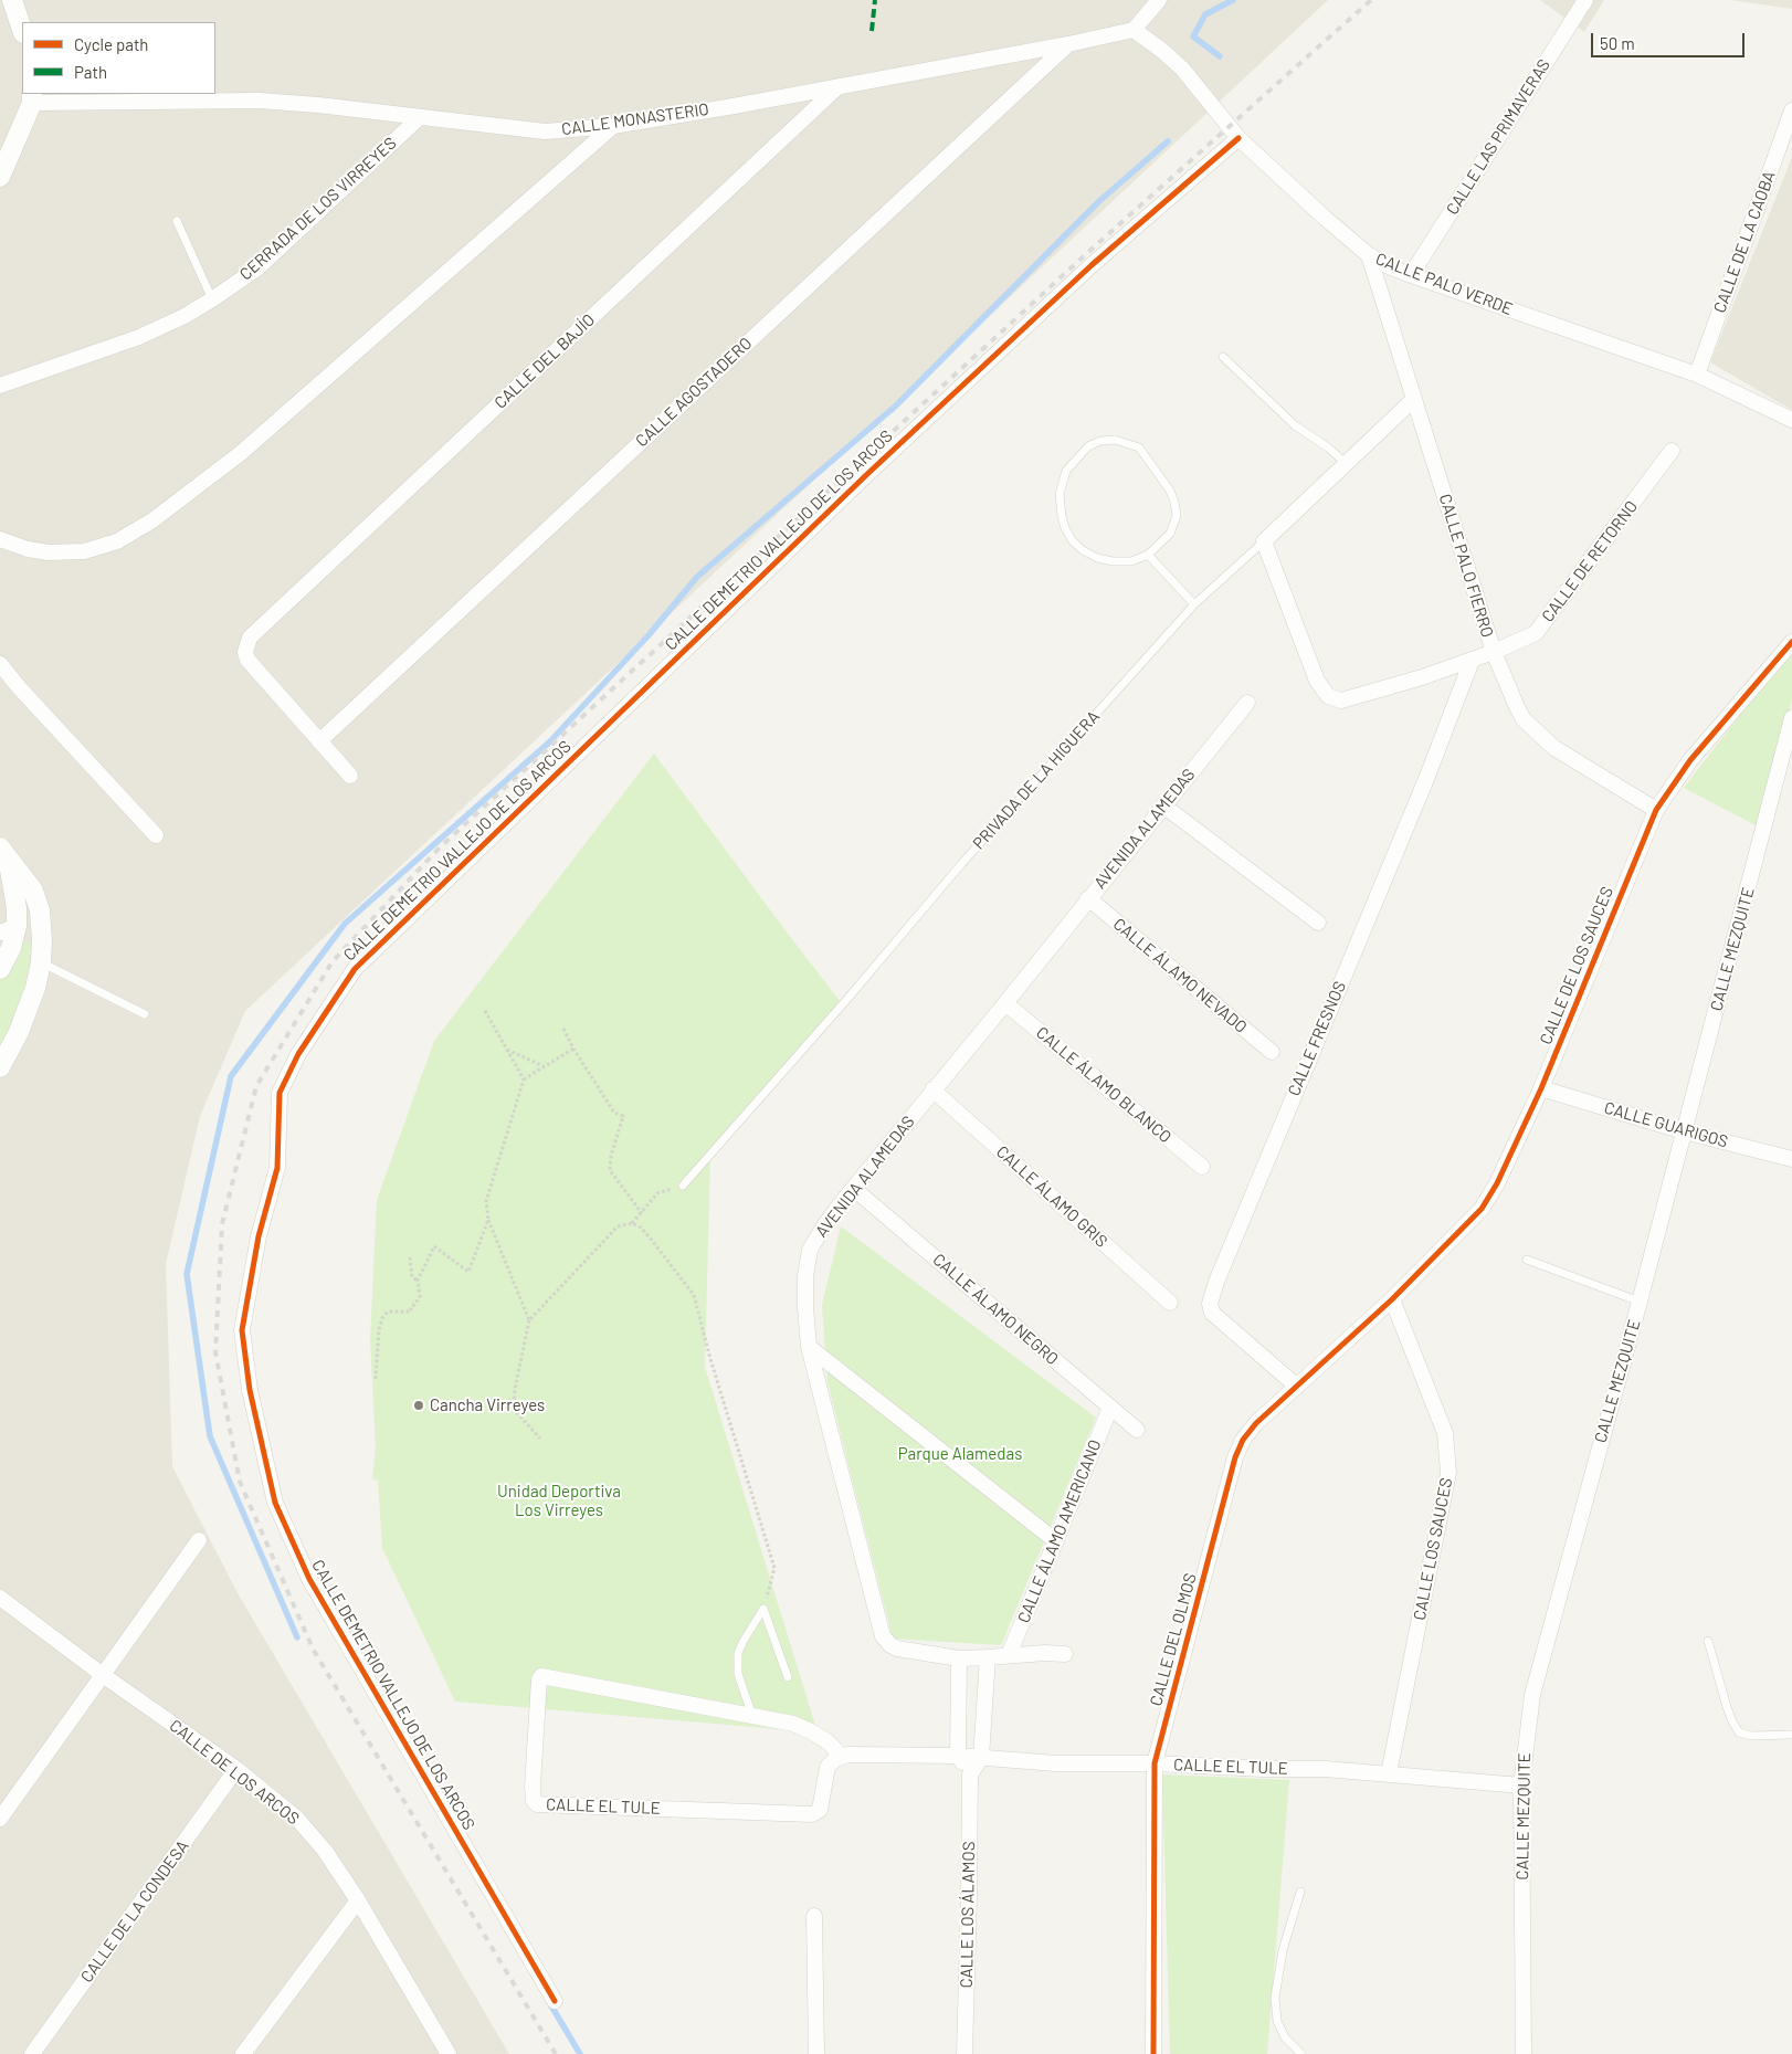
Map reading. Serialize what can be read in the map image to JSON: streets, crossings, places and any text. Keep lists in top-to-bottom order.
{
  "streets": {
    "street": [
      "CALLE MONASTERIO",
      "CALLE LAS PRIMAVERAS",
      "CERRADA DE LOS VIRREYES",
      "CALLE DE LA CAOBA",
      "CALLE PALO VERDE",
      "CALLE DEL BAJÍO",
      "CALLE AGOSTADERO",
      "CALLE DEMETRIO VALLEJO DE LOS ARCOS",
      "CALLE DE RETORNO",
      "CALLE PALO FIERRO",
      "PRIVADA DE LA HIGUERA",
      "AVENIDA ALAMEDAS",
      "CALLE MEZQUITE",
      "CALLE DE LOS SAUCES",
      "CALLE ÁLAMO NEVADO",
      "CALLE FRESNOS",
      "CALLE ÁLAMO BLANCO",
      "CALLE GUARIGOS",
      "CALLE ÁLAMO GRIS",
      "CALLE ÁLAMO NEGRO",
      "CALLE ÁLAMO AMERICANO",
      "CALLE LOS SAUCES",
      "CALLE DEL OLMOS",
      "CALLE EL TULE",
      "CALLE DE LOS ARCOS",
      "CALLE DE LA CONDESA",
      "CALLE LOS ÁLAMOS"
    ]
  },
  "crossings": [
    ["CALLE MONASTERIO", "CERRADA DE LOS VIRREYES"],
    ["CALLE MONASTERIO", "CALLE PALO VERDE"],
    ["CALLE MONASTERIO", "CALLE DEL BAJÍO"],
    ["CALLE MONASTERIO", "CALLE AGOSTADERO"],
    ["CALLE LAS PRIMAVERAS", "CALLE PALO VERDE"],
    ["CALLE DE LA CAOBA", "CALLE PALO VERDE"],
    ["CALLE PALO VERDE", "CALLE DEMETRIO VALLEJO DE LOS ARCOS"],
    ["CALLE PALO VERDE", "CALLE PALO FIERRO"],
    ["CALLE DEL BAJÍO", "CALLE AGOSTADERO"],
    ["CALLE DE RETORNO", "CALLE PALO FIERRO"],
    ["CALLE DE RETORNO", "PRIVADA DE LA HIGUERA"],
    ["CALLE DE RETORNO", "CALLE FRESNOS"],
    ["CALLE PALO FIERRO", "PRIVADA DE LA HIGUERA"],
    ["CALLE PALO FIERRO", "CALLE DE LOS SAUCES"],
    ["AVENIDA ALAMEDAS", "CALLE ÁLAMO NEVADO"],
    ["AVENIDA ALAMEDAS", "CALLE ÁLAMO BLANCO"],
    ["AVENIDA ALAMEDAS", "CALLE ÁLAMO GRIS"],
    ["AVENIDA ALAMEDAS", "CALLE ÁLAMO NEGRO"],
    ["AVENIDA ALAMEDAS", "CALLE ÁLAMO AMERICANO"],
    ["CALLE MEZQUITE", "CALLE GUARIGOS"],
    ["CALLE MEZQUITE", "CALLE EL TULE"],
    ["CALLE DE LOS SAUCES", "CALLE GUARIGOS"],
    ["CALLE DE LOS SAUCES", "CALLE LOS SAUCES"],
    ["CALLE DE LOS SAUCES", "CALLE DEL OLMOS"],
    ["CALLE FRESNOS", "CALLE DEL OLMOS"],
    ["CALLE ÁLAMO NEGRO", "CALLE ÁLAMO AMERICANO"],
    ["CALLE LOS SAUCES", "CALLE DEL OLMOS"],
    ["CALLE LOS SAUCES", "CALLE EL TULE"],
    ["CALLE DEL OLMOS", "CALLE EL TULE"],
    ["CALLE DE LOS ARCOS", "CALLE DE LA CONDESA"]
  ],
  "parks": ["Parque Alamedas", "Unidad Deportiva Los Virreyes"],
  "places": ["Cancha Virreyes"],
  "legend": ["Cycle path", "Path"],
  "scale_bar": "50 m"
}
